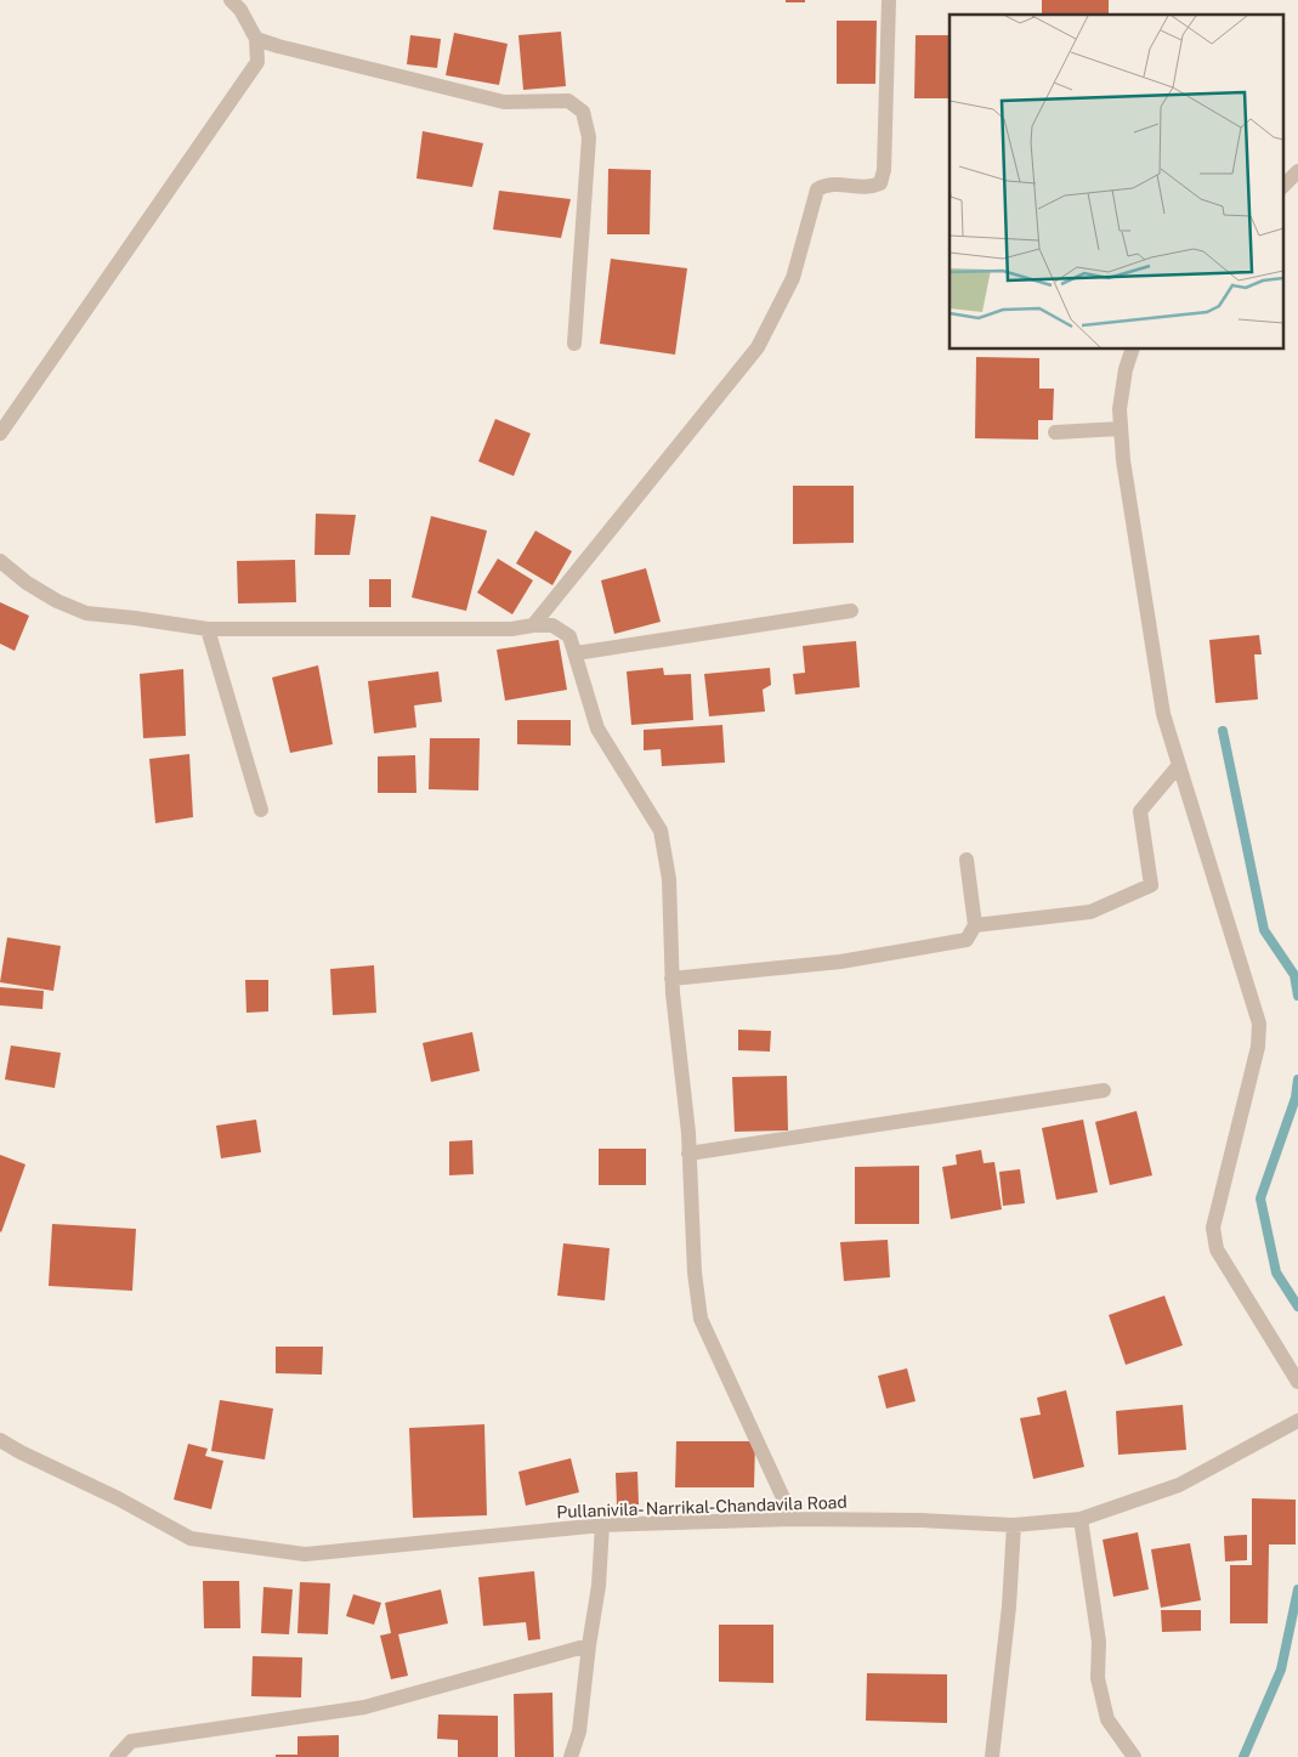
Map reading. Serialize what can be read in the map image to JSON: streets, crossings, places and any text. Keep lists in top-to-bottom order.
{
  "streets": {
    "street": ["Pullanivila- Narrikal-Chandavila Road"]
  }
}
